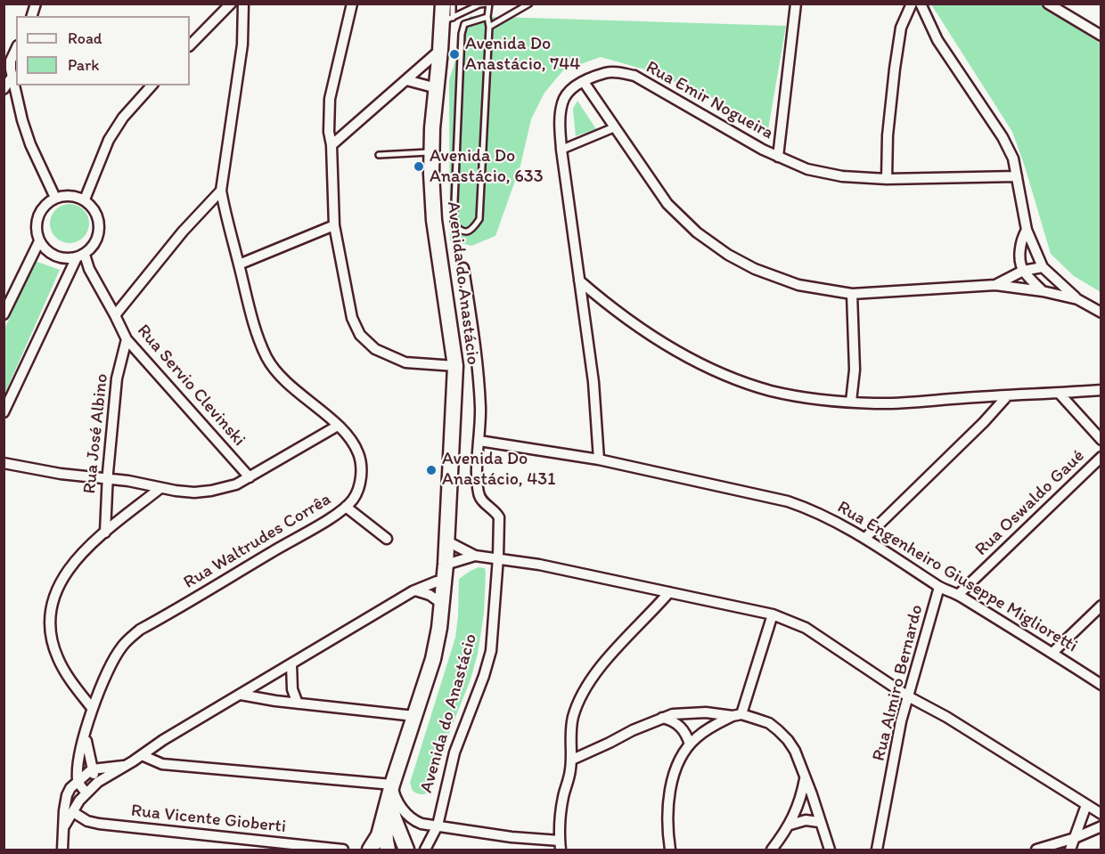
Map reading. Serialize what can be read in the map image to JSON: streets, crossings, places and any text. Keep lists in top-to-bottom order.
{
  "streets": {
    "main road": ["Avenida do Anastácio"],
    "street": [
      "Rua Emir Nogueira",
      "Rua Servio Clevinski",
      "Rua José Albino",
      "Rua Oswaldo Gaué",
      "Rua Waltrudes Corrêa",
      "Rua Engenheiro Giuseppe Miglioretti",
      "Rua Almiro Bernardo",
      "Rua Vicente Gioberti"
    ]
  },
  "crossings": [
    ["Rua Emir Nogueira", "Rua Engenheiro Giuseppe Miglioretti"],
    ["Avenida do Anastácio", "Rua Engenheiro Giuseppe Miglioretti"],
    ["Rua Servio Clevinski", "Rua José Albino"],
    ["Rua Oswaldo Gaué", "Rua Engenheiro Giuseppe Miglioretti"],
    ["Rua Engenheiro Giuseppe Miglioretti", "Rua Almiro Bernardo"]
  ],
  "places": ["Avenida Do Anastácio, 744", "Avenida Do Anastácio, 633", "Avenida Do Anastácio, 431"],
  "legend": ["Road", "Park"]
}
